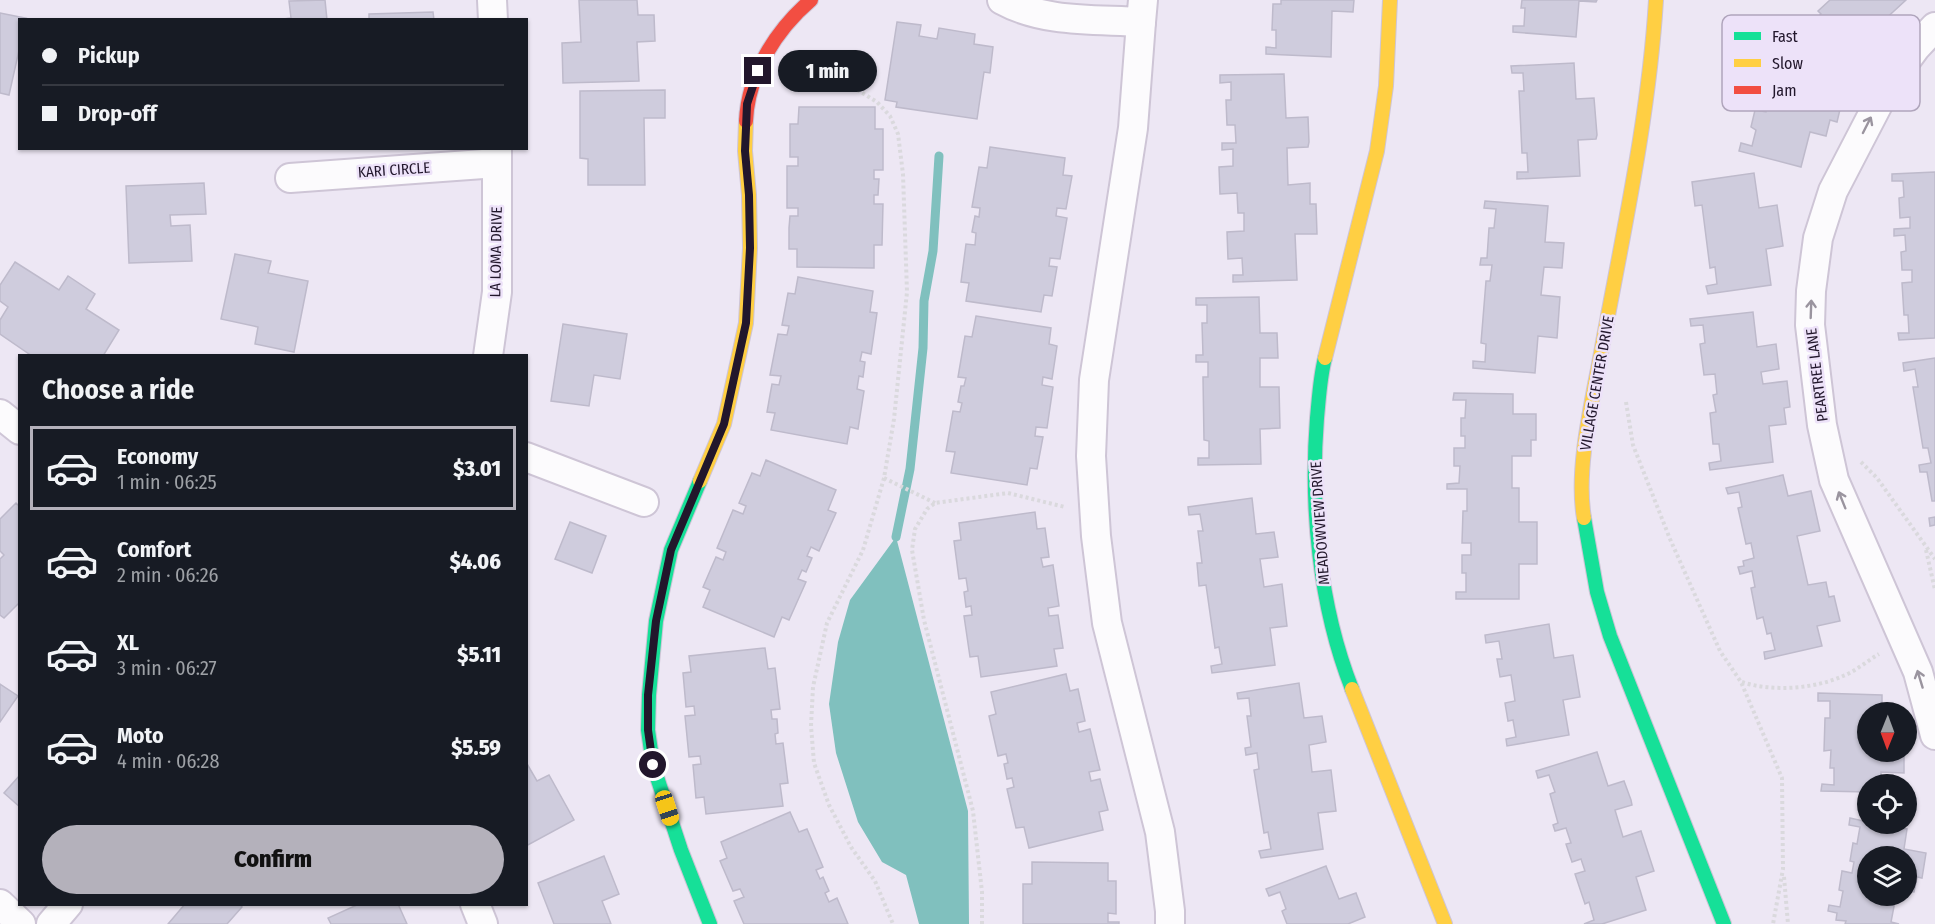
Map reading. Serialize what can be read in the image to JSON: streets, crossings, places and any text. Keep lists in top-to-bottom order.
{
  "streets": {
    "street": [
      "KARI CIRCLE",
      "LA LOMA DRIVE",
      "PEARTREE LANE",
      "VILLAGE CENTER DRIVE",
      "MEADOWVIEW DRIVE"
    ]
  },
  "crossings": [
    ["KARI CIRCLE", "LA LOMA DRIVE"]
  ],
  "one_way": ["PEARTREE LANE"],
  "legend": ["Fast", "Slow", "Jam"],
  "north": "bottom",
  "page": {
    "banner": ["Pickup", "Drop-off"],
    "bubble": "1 min",
    "heading": "Choose a ride",
    "list": [
      {
        "name": "Economy",
        "note": "1 min · 06:25",
        "value": "$3.01"
      },
      {
        "name": "Comfort",
        "note": "2 min · 06:26",
        "value": "$4.06"
      },
      {
        "name": "XL",
        "note": "3 min · 06:27",
        "value": "$5.11"
      },
      {
        "name": "Moto",
        "note": "4 min · 06:28",
        "value": "$5.59"
      }
    ],
    "buttons": "Confirm"
  }
}
